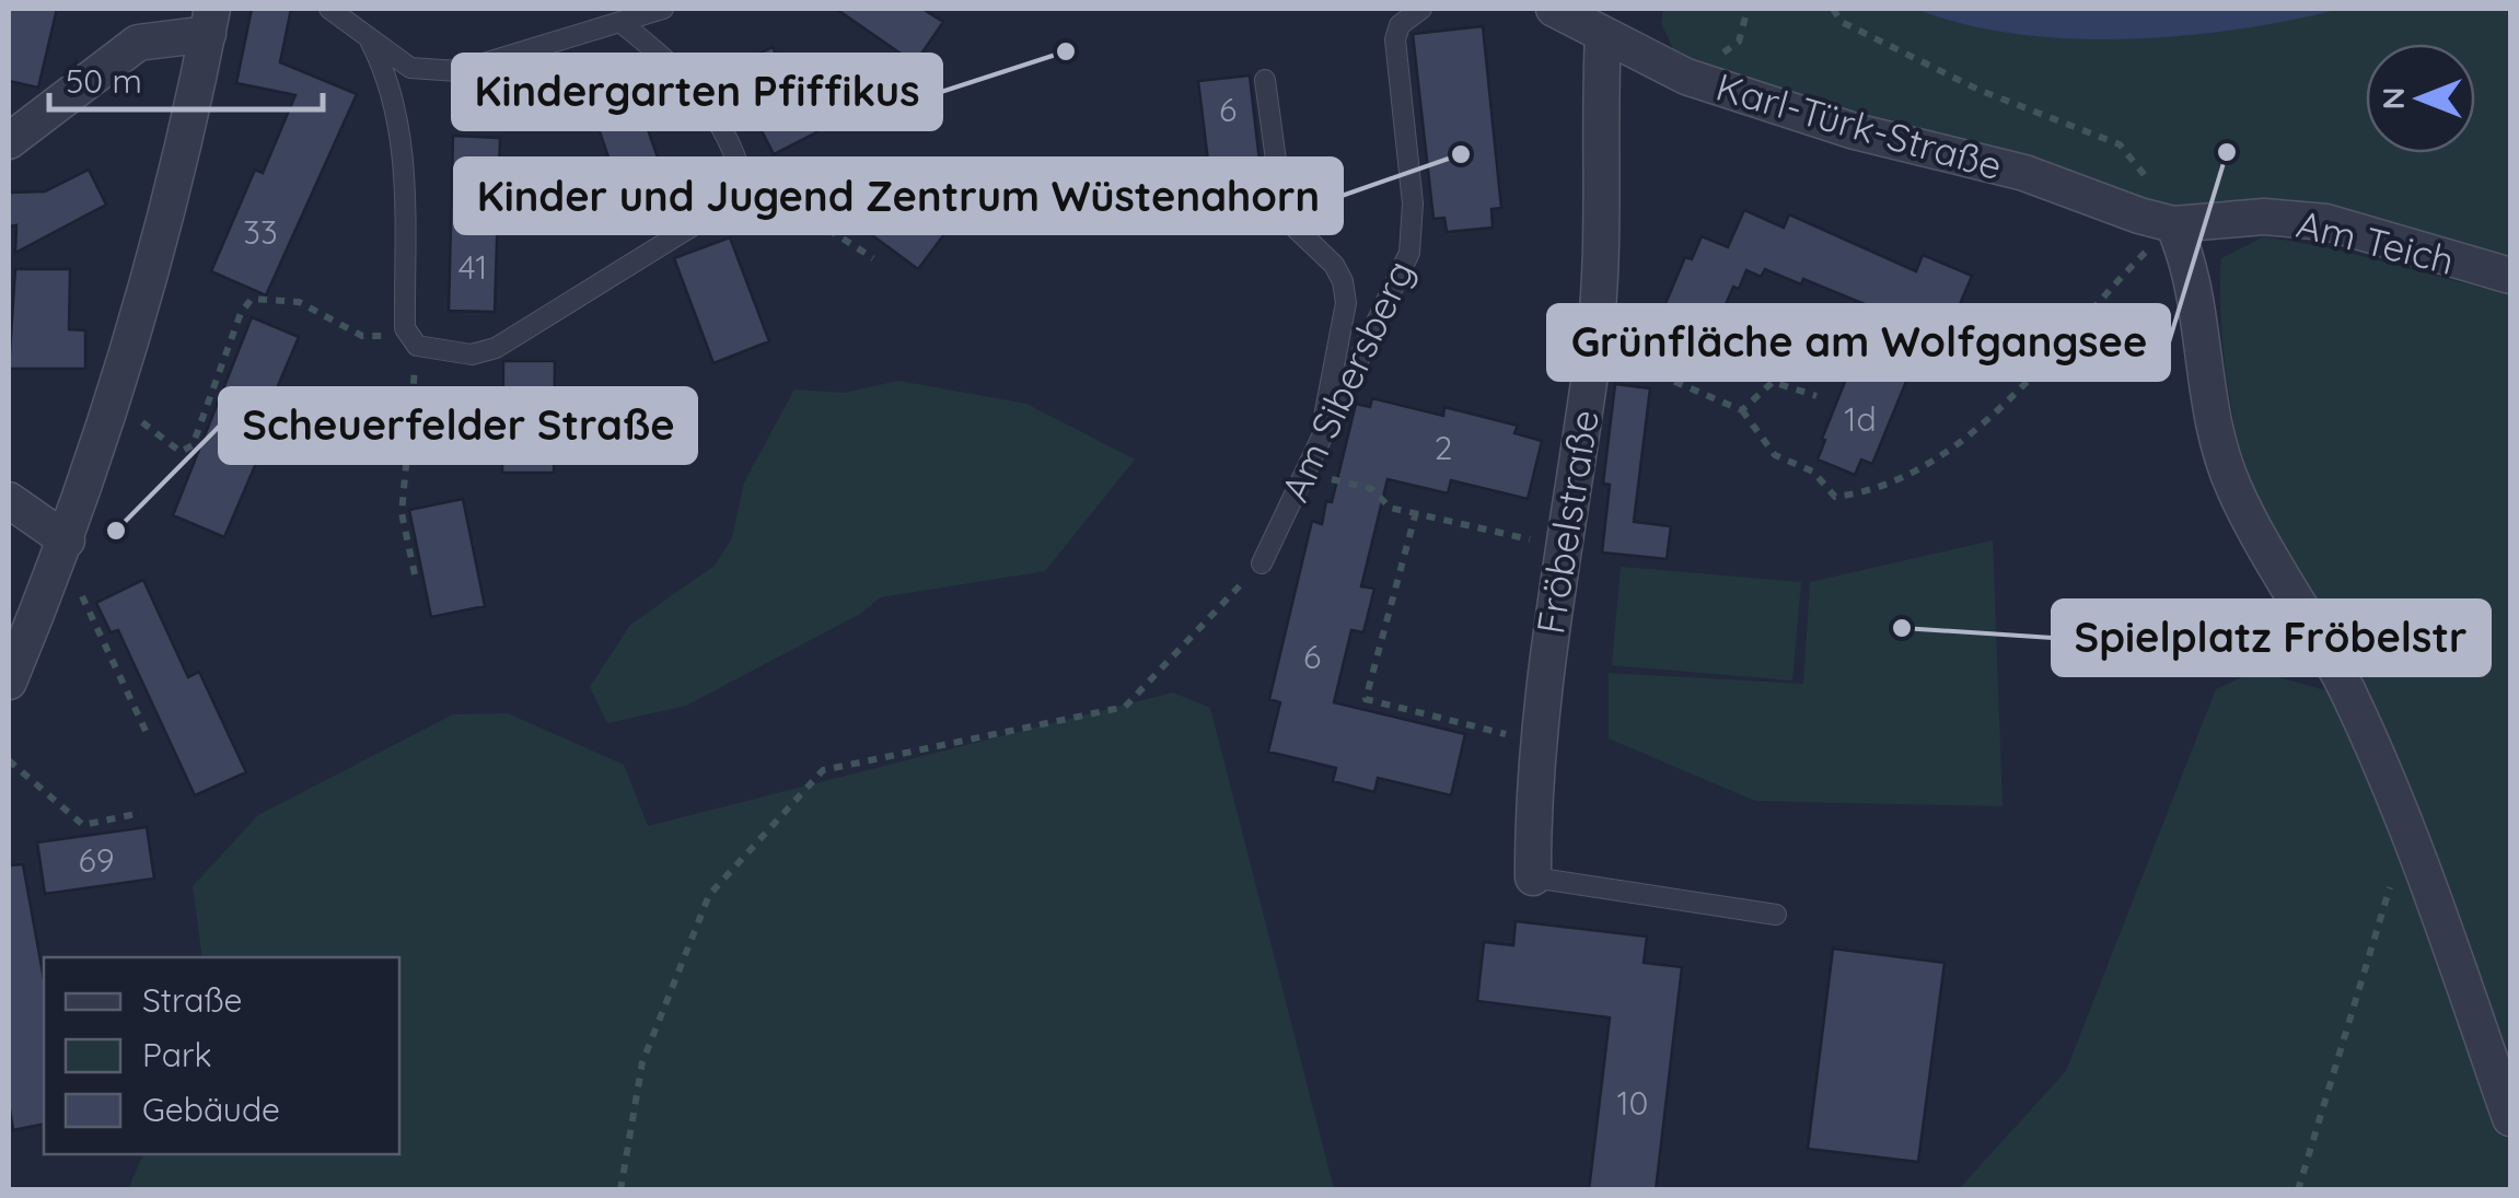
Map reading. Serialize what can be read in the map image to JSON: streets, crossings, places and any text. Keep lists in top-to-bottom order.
{
  "streets": {
    "street": ["Karl-Türk-Straße", "Am Teich", "Fröbelstraße"],
    "lane": ["Am Sibersberg"]
  },
  "crossings": [
    ["Karl-Türk-Straße", "Am Teich"],
    ["Karl-Türk-Straße", "Fröbelstraße"]
  ],
  "places": [
    "Kindergarten Pfiffikus",
    "Grünfläche am Wolfgangsee",
    "Kinder und Jugend Zentrum Wüstenahorn",
    "Scheuerfelder Straße",
    "Spielplatz Fröbelstr"
  ],
  "house_numbers": [
    "6",
    "33",
    "41",
    "1d",
    "2",
    "6",
    "69",
    "10"
  ],
  "legend": ["Straße", "Park", "Gebäude"],
  "scale_bar": "50 m",
  "north": "left"
}
